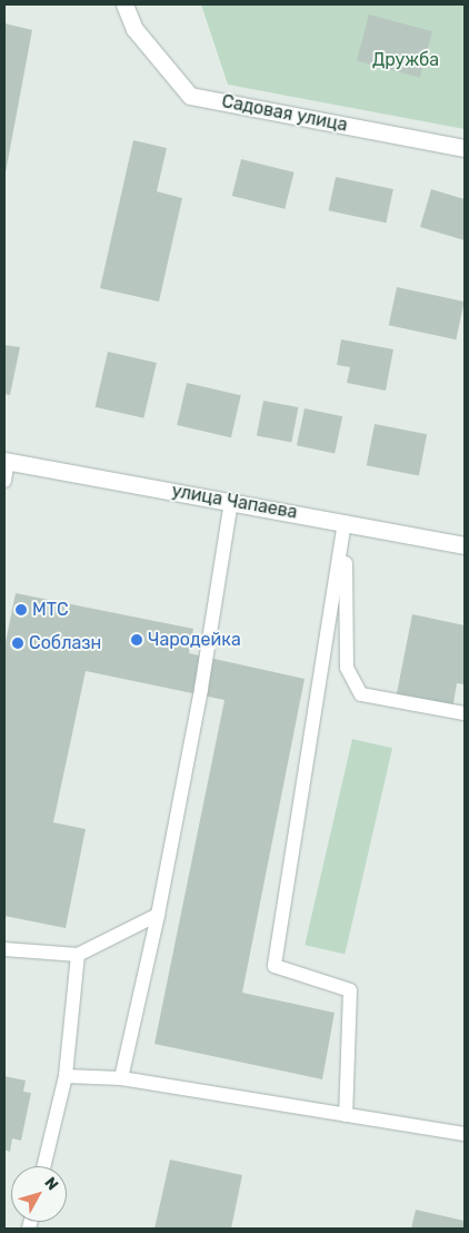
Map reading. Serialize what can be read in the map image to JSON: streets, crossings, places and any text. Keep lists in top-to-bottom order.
{
  "streets": {
    "street": ["Садовая улица", "улица Чапаева"]
  },
  "parks": ["Дружба"],
  "places": ["МТС", "Чародейка", "Соблазн"],
  "north": "top right"
}
